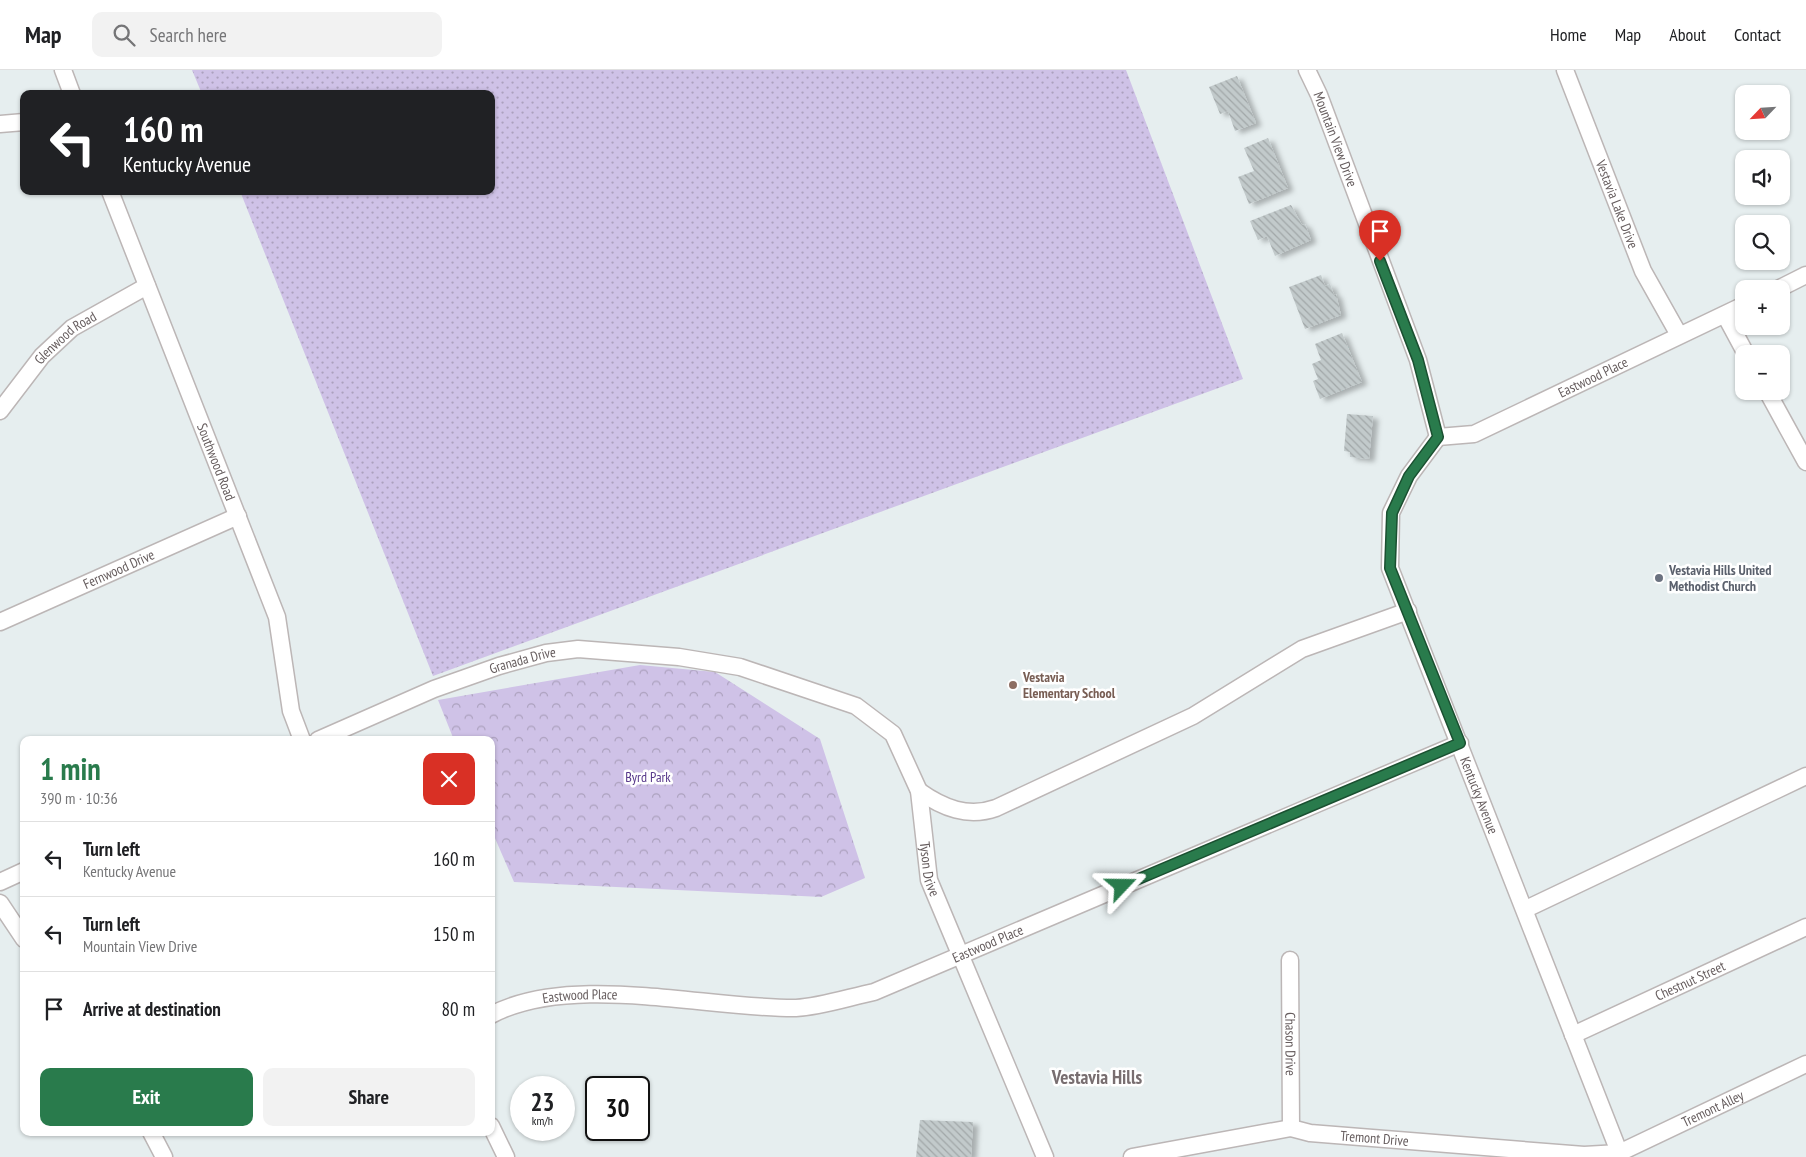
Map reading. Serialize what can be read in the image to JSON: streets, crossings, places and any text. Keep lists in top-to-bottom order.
{
  "streets": {
    "street": [
      "Mountain View Drive",
      "Vestavia Lake Drive",
      "Glenwood Road",
      "Eastwood Place",
      "Southwood Road",
      "Fernwood Drive",
      "Granada Drive",
      "Kentucky Avenue",
      "Tyson Drive",
      "Chestnut Street",
      "Chason Drive",
      "Tremont Alley",
      "Tremont Drive"
    ]
  },
  "crossings": [
    ["Mountain View Drive", "Eastwood Place"],
    ["Mountain View Drive", "Kentucky Avenue"],
    ["Vestavia Lake Drive", "Eastwood Place"],
    ["Glenwood Road", "Southwood Road"],
    ["Eastwood Place", "Kentucky Avenue"],
    ["Eastwood Place", "Tyson Drive"],
    ["Southwood Road", "Fernwood Drive"],
    ["Granada Drive", "Tyson Drive"],
    ["Kentucky Avenue", "Chestnut Street"],
    ["Kentucky Avenue", "Tremont Alley"],
    ["Kentucky Avenue", "Tremont Drive"],
    ["Chason Drive", "Tremont Drive"],
    ["Tremont Alley", "Tremont Drive"]
  ],
  "districts": ["Vestavia Hills"],
  "parks": ["Byrd Park"],
  "places": ["Vestavia Hills United Methodist Church", "Vestavia Elementary School"],
  "north": "bottom left",
  "page": {
    "header": "Map",
    "search": "Search here",
    "nav": [
      "Home",
      "Map",
      "About",
      "Contact"
    ],
    "map_buttons": ["+", "−"],
    "turn": ["160 m", "Kentucky Avenue"],
    "heading": ["1 min", "390 m · 10:36"],
    "list": [
      {
        "name": "Turn left",
        "note": "Kentucky Avenue",
        "value": "160 m"
      },
      {
        "name": "Turn left",
        "note": "Mountain View Drive",
        "value": "150 m"
      },
      {
        "name": "Arrive at destination",
        "value": "80 m"
      }
    ],
    "buttons": ["Exit", "Share"],
    "speed": "23 km/h",
    "limit": "30"
  }
}
